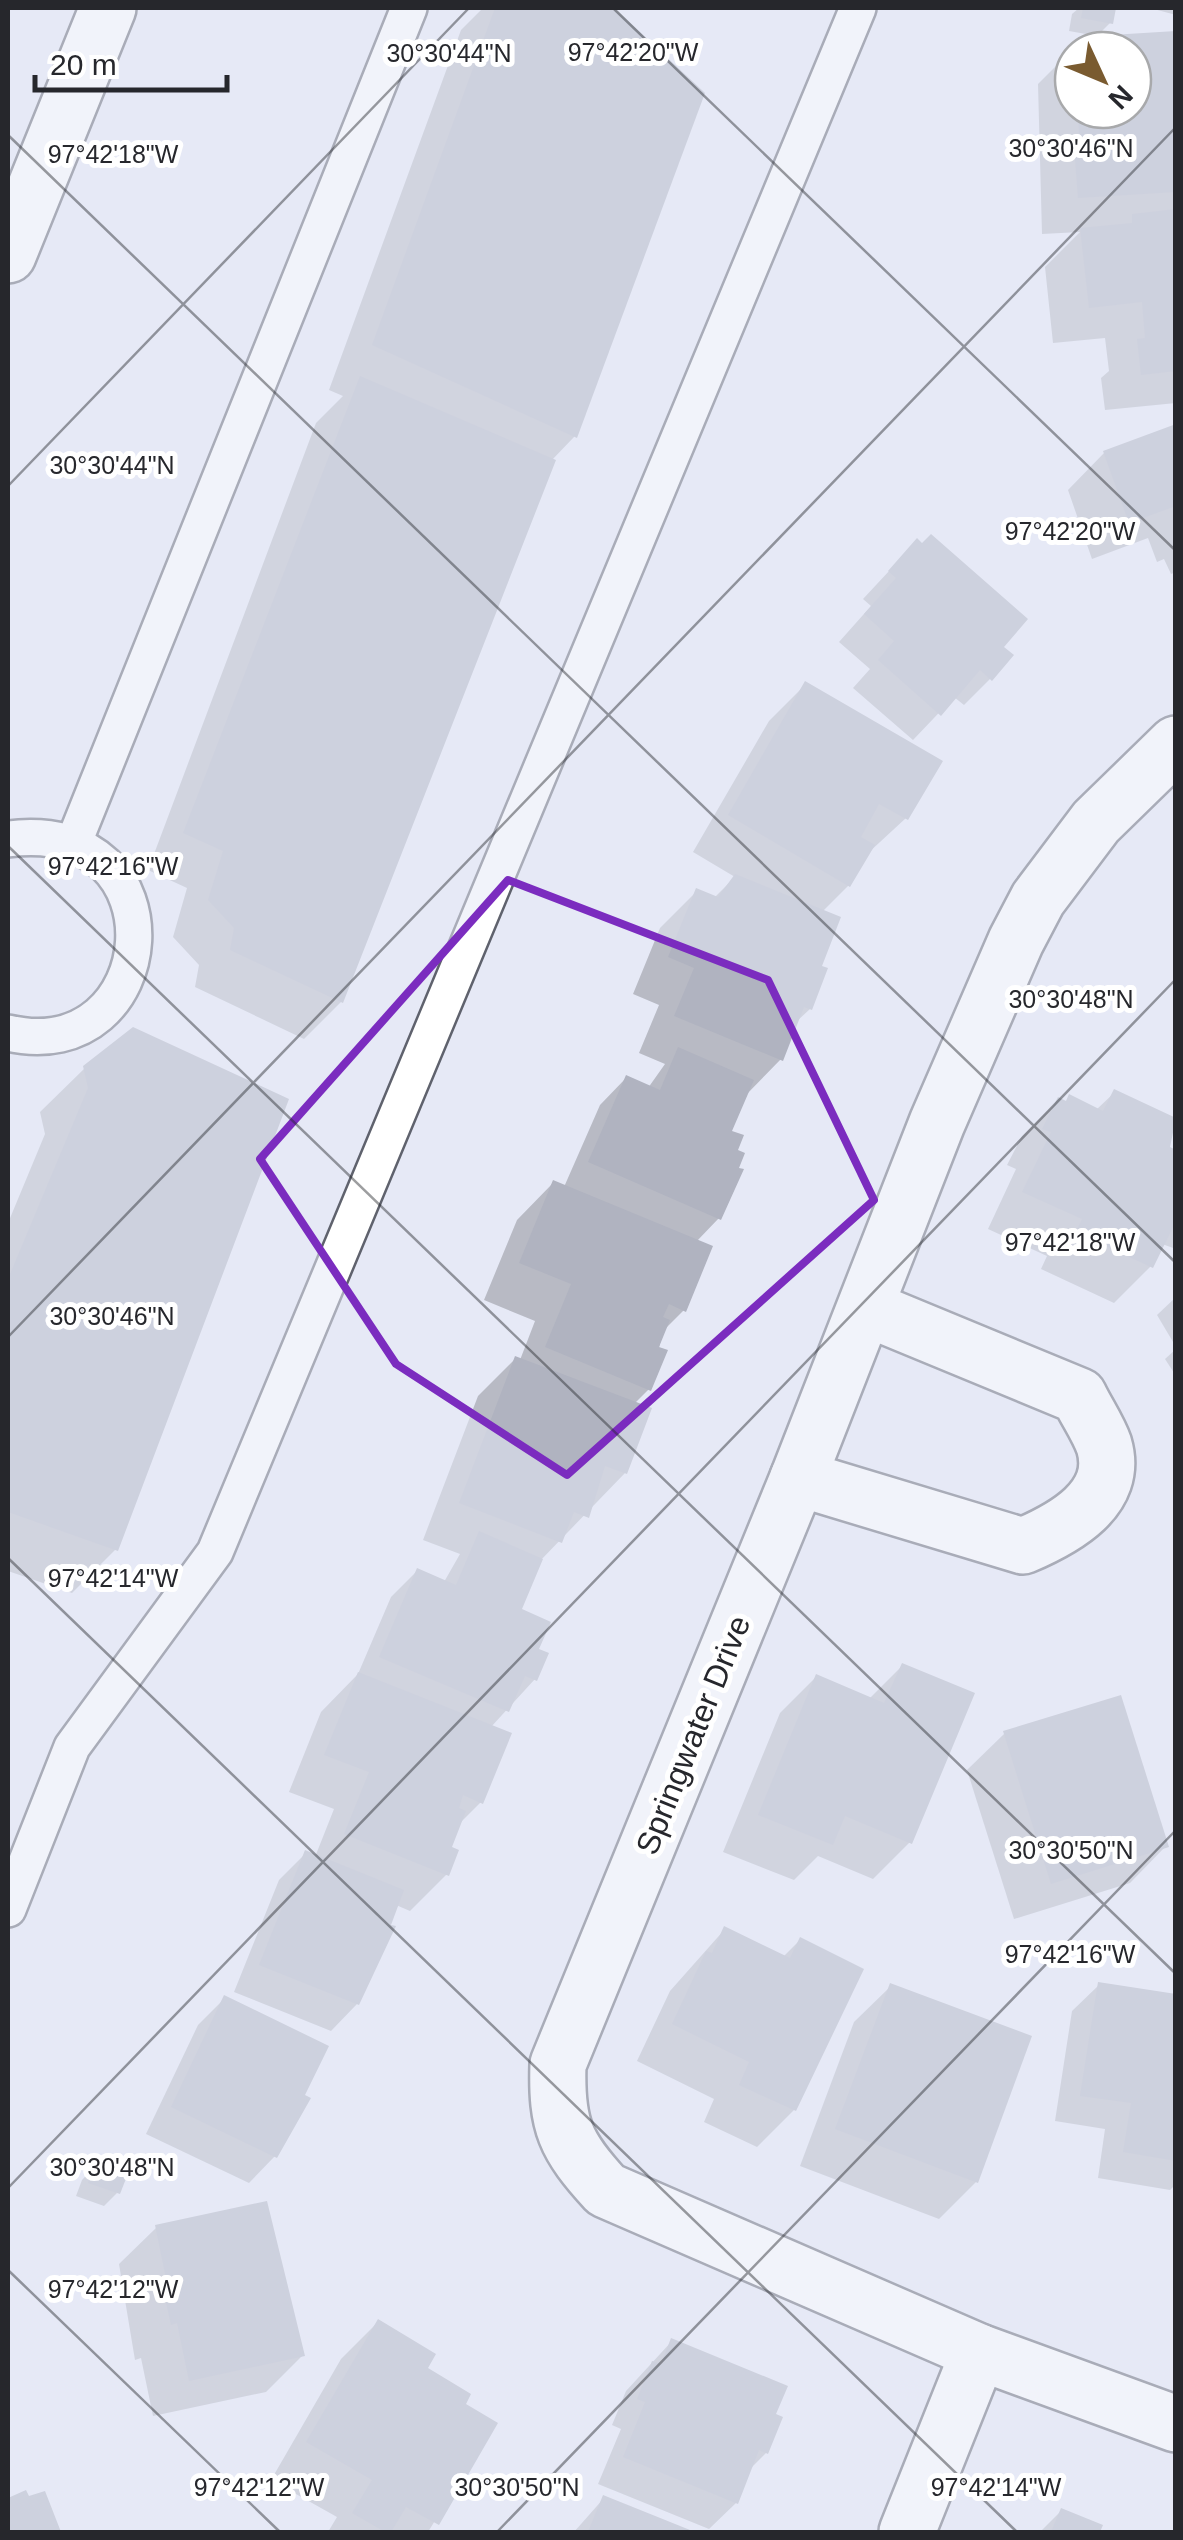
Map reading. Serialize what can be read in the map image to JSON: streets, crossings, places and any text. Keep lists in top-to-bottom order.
{
  "streets": {
    "street": ["Springwater Drive"]
  },
  "scale_bar": "20 m",
  "north": "bottom right",
  "coordinates": [
    "97°42'20\"W",
    "30°30'44\"N",
    "30°30'46\"N",
    "97°42'18\"W",
    "97°42'16\"W",
    "30°30'48\"N",
    "97°42'14\"W",
    "30°30'50\"N",
    "97°42'12\"W"
  ]
}
